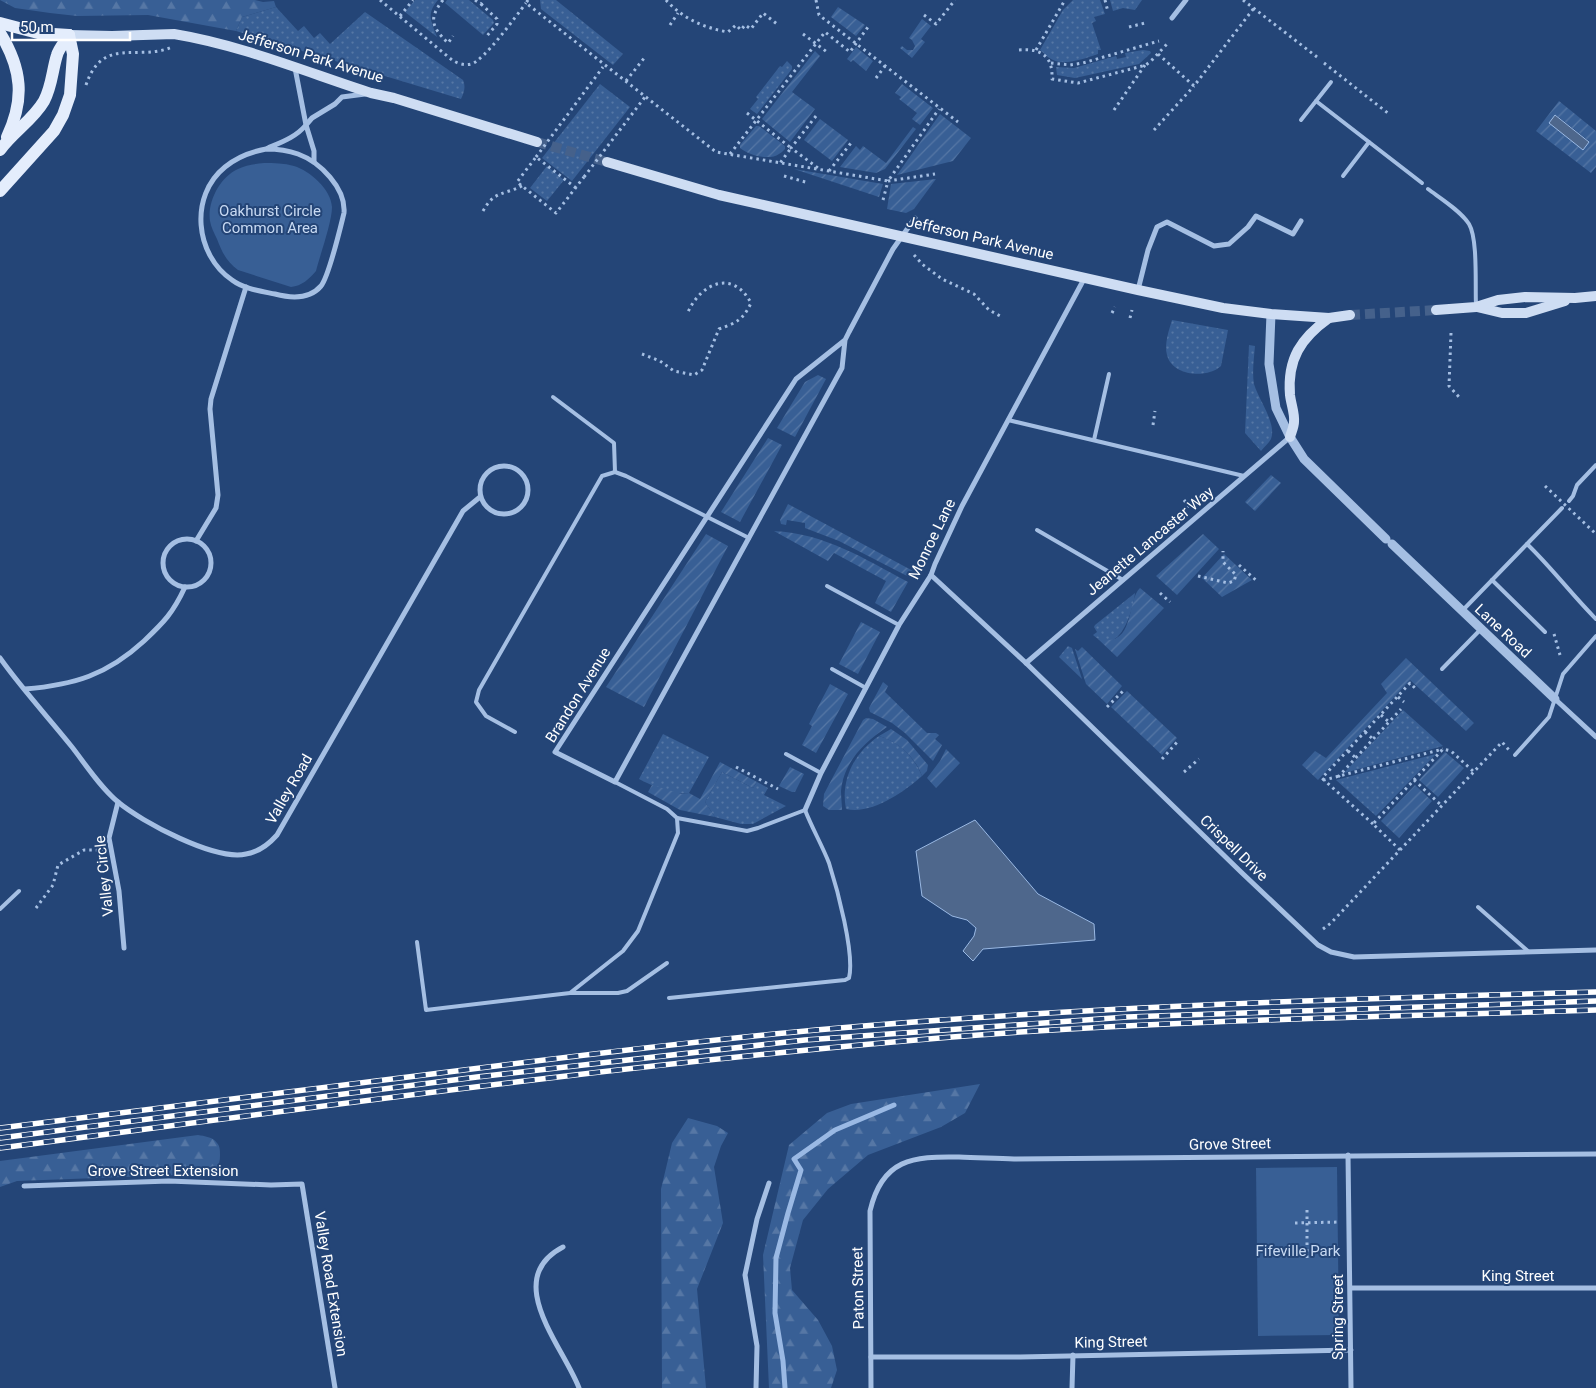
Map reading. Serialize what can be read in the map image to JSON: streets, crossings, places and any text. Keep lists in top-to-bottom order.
{
  "streets": {
    "main road": ["Jefferson Park Avenue"],
    "street": [
      "Monroe Lane",
      "Jeanette Lancaster Way",
      "Lane Road",
      "Brandon Avenue",
      "Valley Road",
      "Crispell Drive",
      "Valley Circle",
      "Grove Street",
      "Grove Street Extension",
      "King Street",
      "Valley Road Extension",
      "Paton Street",
      "Spring Street"
    ]
  },
  "crossings": [
    ["Jefferson Park Avenue", "Monroe Lane"],
    ["Jefferson Park Avenue", "Lane Road"],
    ["Jefferson Park Avenue", "Brandon Avenue"],
    ["Monroe Lane", "Crispell Drive"],
    ["Jeanette Lancaster Way", "Lane Road"],
    ["Jeanette Lancaster Way", "Crispell Drive"],
    ["Valley Road", "Valley Circle"],
    ["Grove Street", "Paton Street"],
    ["Grove Street", "Spring Street"],
    ["Grove Street Extension", "Valley Road Extension"],
    ["King Street", "Paton Street"],
    ["King Street", "Spring Street"]
  ],
  "parks": ["Oakhurst Circle Common Area", "Fifeville Park"],
  "scale_bar": "50 m"
}
